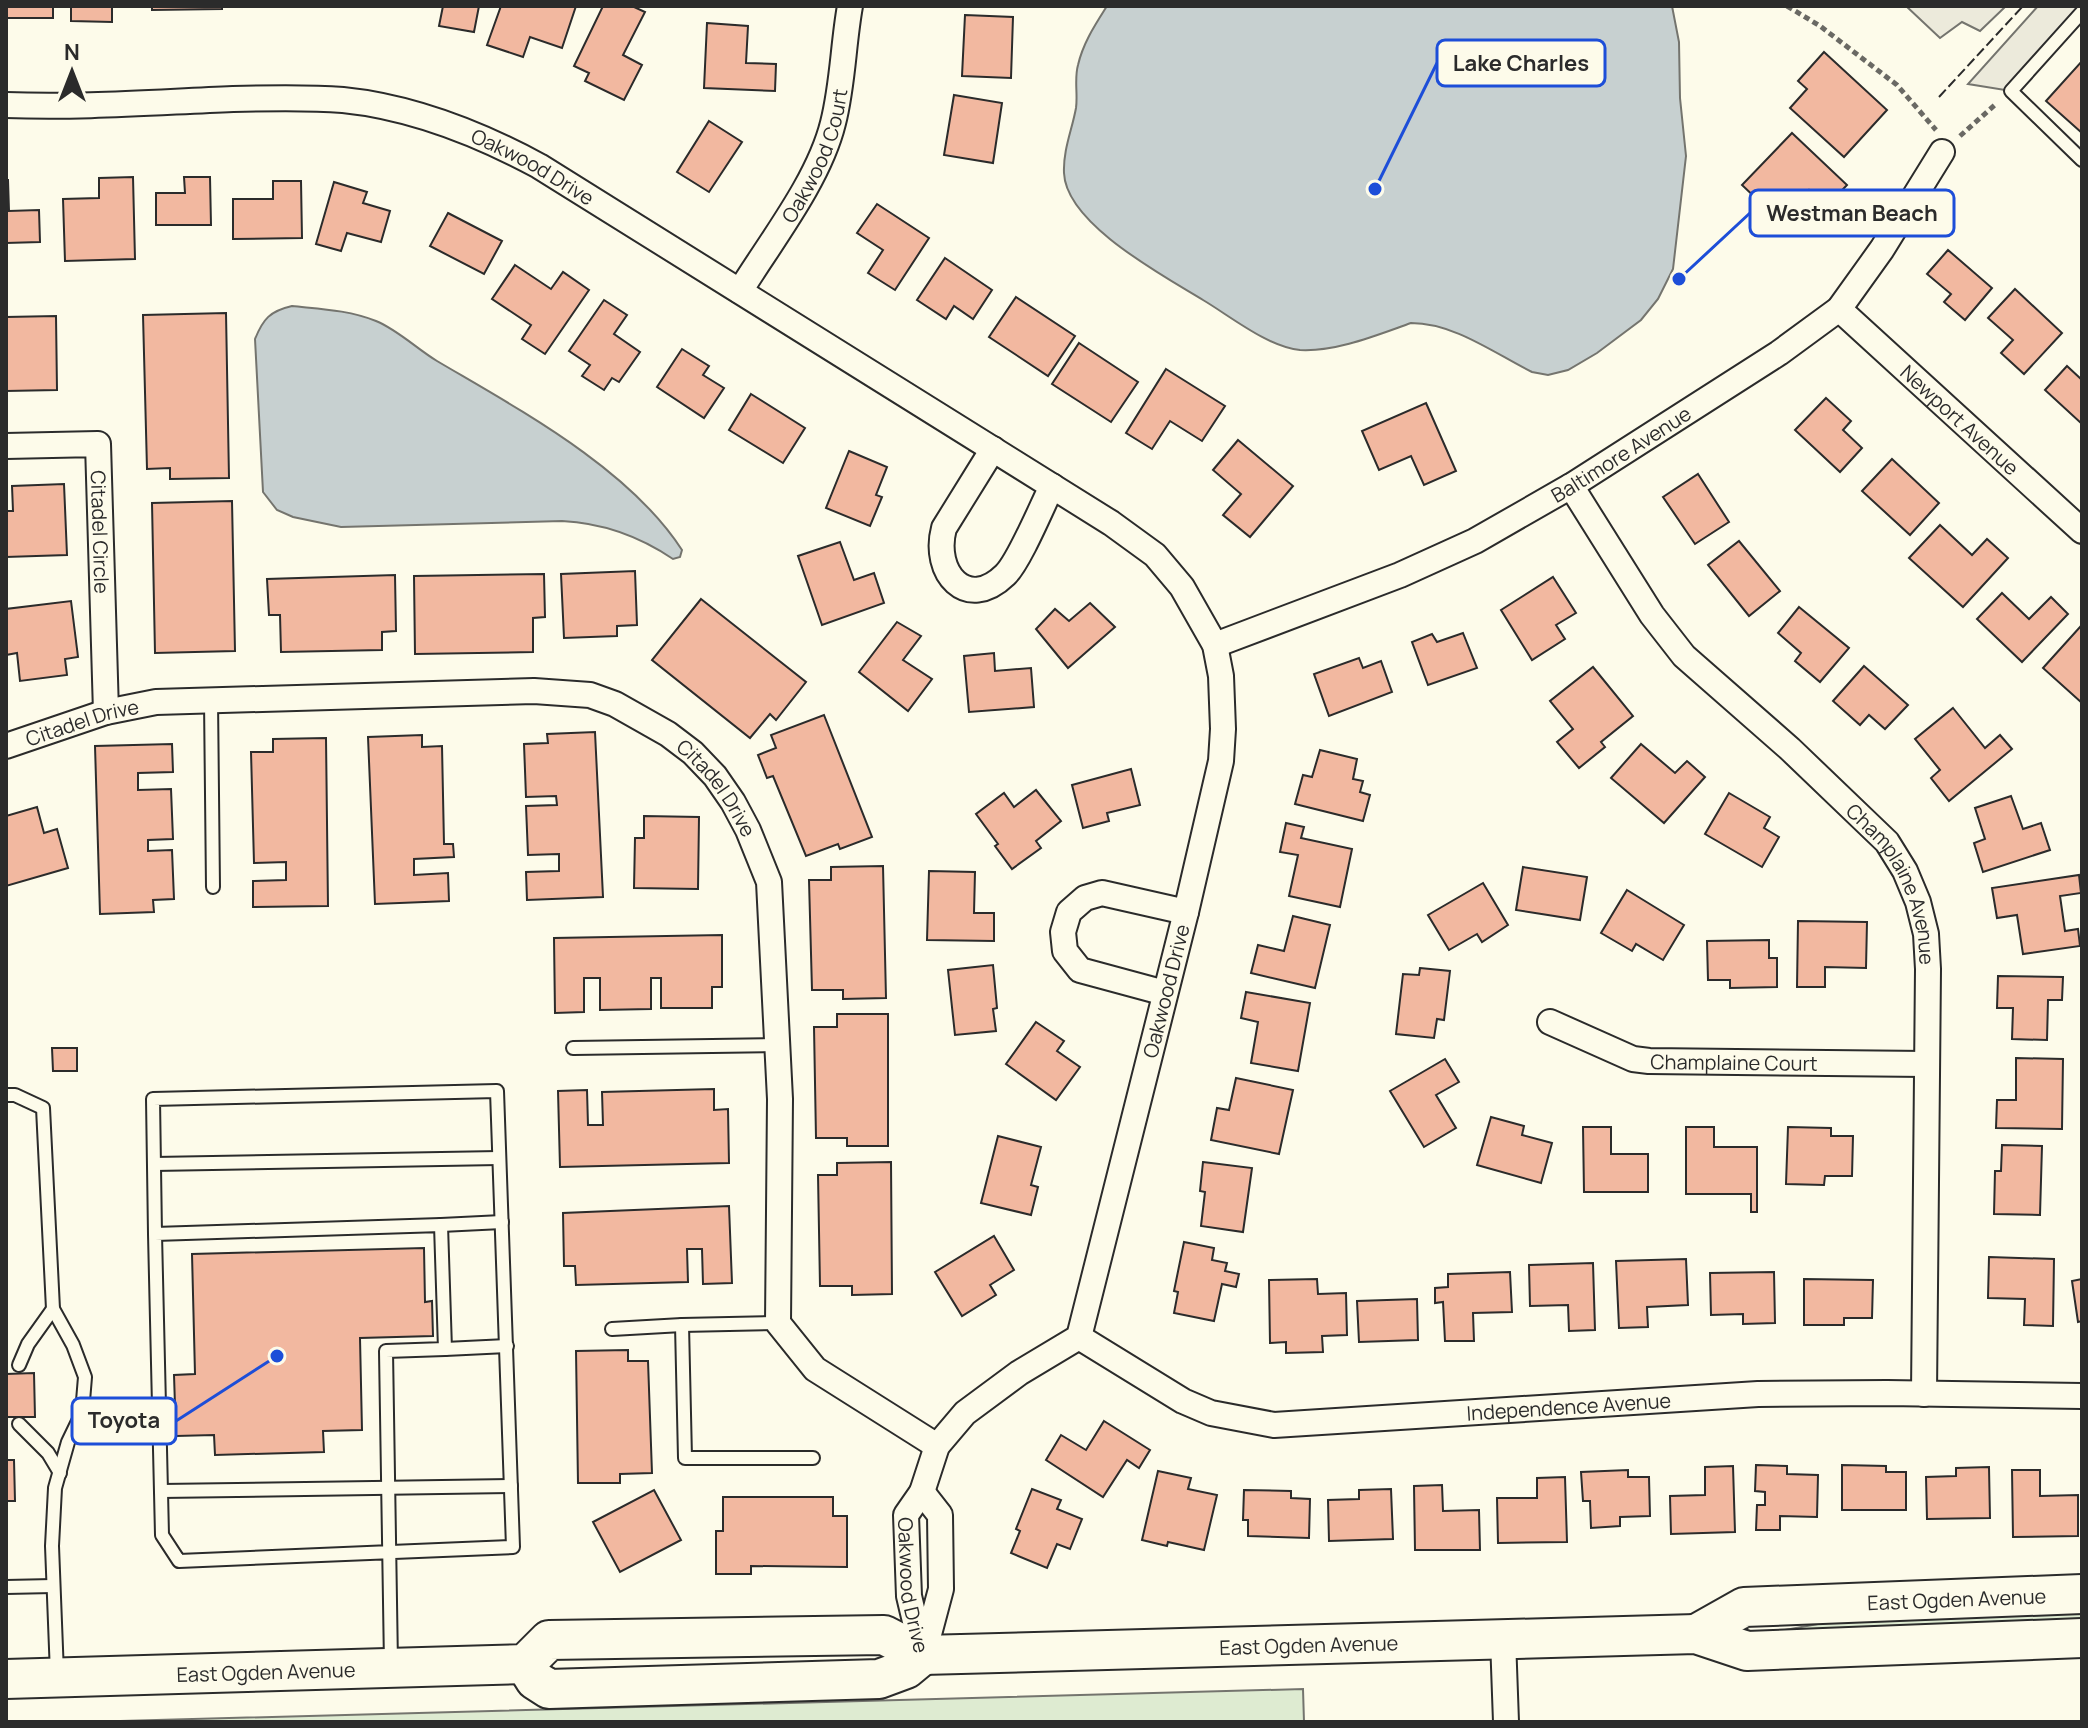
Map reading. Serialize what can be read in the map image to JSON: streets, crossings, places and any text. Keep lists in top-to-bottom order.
{
  "streets": {
    "main road": ["East Ogden Avenue"],
    "street": [
      "Oakwood Court",
      "Oakwood Drive",
      "Newport Avenue",
      "Baltimore Avenue",
      "Citadel Circle",
      "Citadel Drive",
      "Champlaine Avenue",
      "Champlaine Court",
      "Independence Avenue"
    ]
  },
  "crossings": [
    ["Oakwood Court", "Oakwood Drive"],
    ["Oakwood Drive", "Baltimore Avenue"],
    ["Oakwood Drive", "Independence Avenue"],
    ["Oakwood Drive", "East Ogden Avenue"],
    ["Newport Avenue", "Baltimore Avenue"],
    ["Baltimore Avenue", "Champlaine Avenue"],
    ["Citadel Circle", "Citadel Drive"],
    ["Champlaine Avenue", "Champlaine Court"],
    ["Champlaine Avenue", "Independence Avenue"]
  ],
  "places": ["Lake Charles", "Westman Beach", "Toyota"],
  "north": "top"
}
